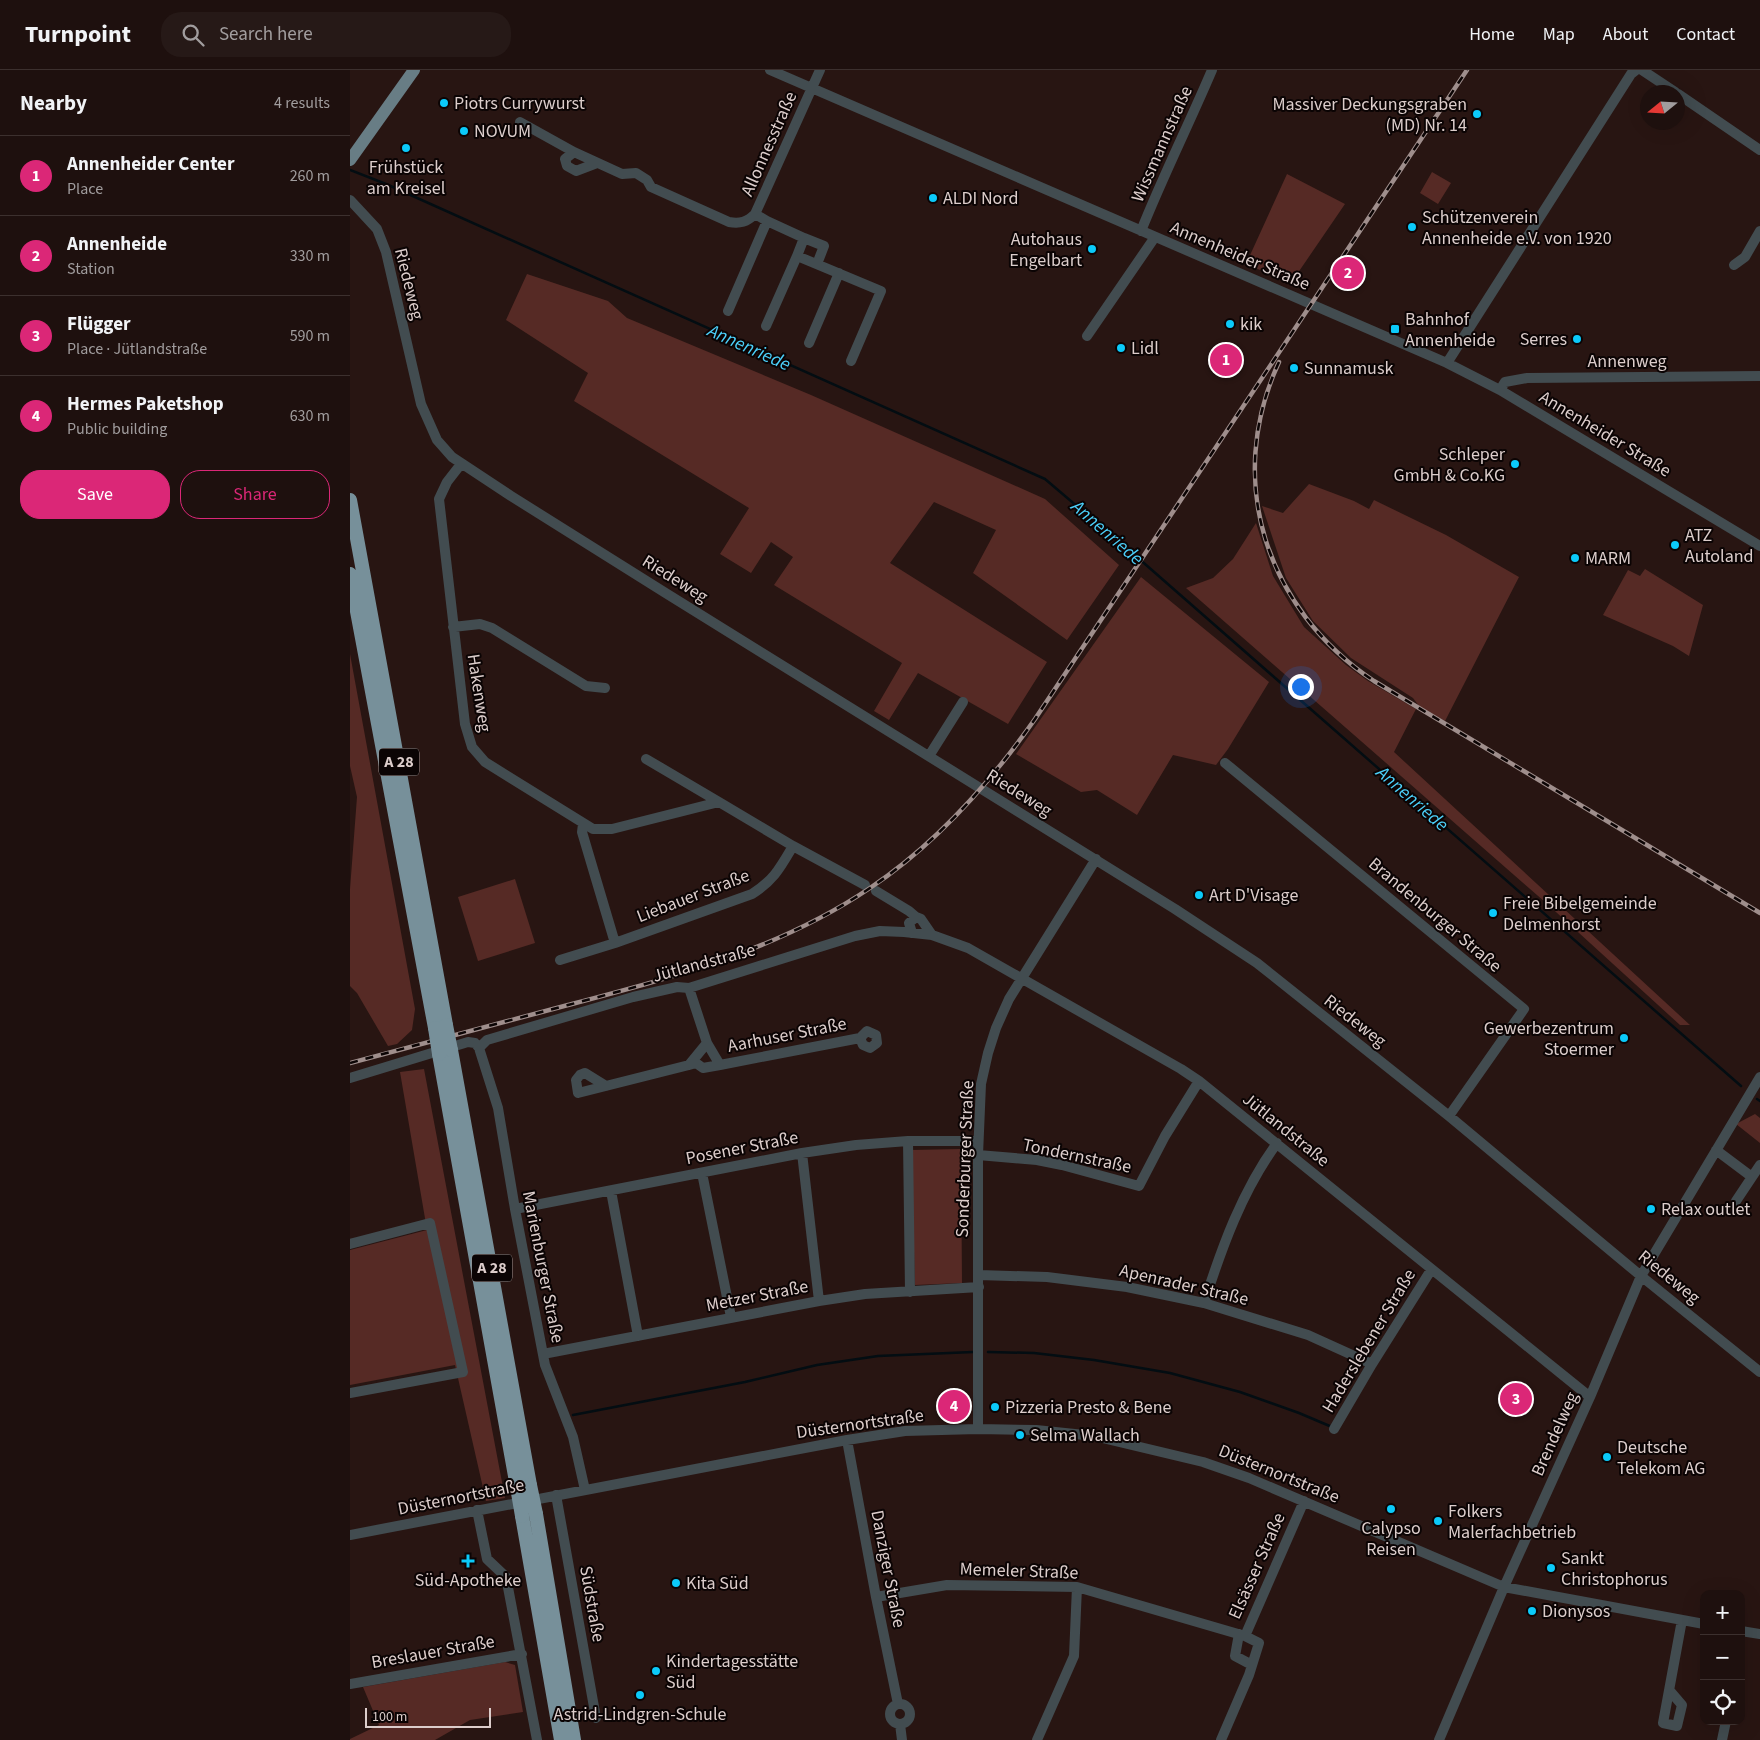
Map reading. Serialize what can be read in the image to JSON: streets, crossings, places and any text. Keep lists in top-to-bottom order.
{
  "streets": {
    "highway": ["A 28"],
    "street": [
      "Allonnesstraße",
      "Wissmannstraße",
      "Annenheider Straße",
      "Riedeweg",
      "Annenweg",
      "Hakenweg",
      "Liebauer Straße",
      "Brandenburger Straße",
      "Jütlandstraße",
      "Aarhuser Straße",
      "Posener Straße",
      "Tondernstraße",
      "Sonderburger Straße",
      "Marienburger Straße",
      "Apenrader Straße",
      "Metzer Straße",
      "Haderslebener Straße",
      "Düsternortstraße",
      "Brendelweg",
      "Elsässer Straße",
      "Danziger Straße",
      "Memeler Straße",
      "Südstraße",
      "Breslauer Straße"
    ]
  },
  "crossings": [
    ["Allonnesstraße", "Annenheider Straße"],
    ["Wissmannstraße", "Annenheider Straße"],
    ["Annenheider Straße", "Annenweg"],
    ["Riedeweg", "Hakenweg"],
    ["Riedeweg", "Brandenburger Straße"],
    ["Riedeweg", "Sonderburger Straße"],
    ["Riedeweg", "Brendelweg"],
    ["Jütlandstraße", "Aarhuser Straße"],
    ["Jütlandstraße", "Tondernstraße"],
    ["Jütlandstraße", "Sonderburger Straße"],
    ["Jütlandstraße", "Marienburger Straße"],
    ["Jütlandstraße", "Haderslebener Straße"],
    ["Jütlandstraße", "Brendelweg"],
    ["Posener Straße", "Sonderburger Straße"],
    ["Posener Straße", "Marienburger Straße"],
    ["Tondernstraße", "Sonderburger Straße"],
    ["Sonderburger Straße", "Apenrader Straße"],
    ["Sonderburger Straße", "Metzer Straße"],
    ["Sonderburger Straße", "Düsternortstraße"],
    ["Marienburger Straße", "Metzer Straße"],
    ["Marienburger Straße", "Düsternortstraße"],
    ["Apenrader Straße", "Haderslebener Straße"],
    ["Düsternortstraße", "Brendelweg"],
    ["Düsternortstraße", "Elsässer Straße"],
    ["Düsternortstraße", "Danziger Straße"],
    ["Düsternortstraße", "Südstraße"],
    ["Elsässer Straße", "Memeler Straße"],
    ["Danziger Straße", "Memeler Straße"]
  ],
  "water": ["Annenriede"],
  "places": {
    "other": [
      "Piotrs Currywurst",
      "Massiver Deckungsgraben (MD) Nr. 14",
      "NOVUM",
      "Frühstück am Kreisel",
      "ALDI Nord",
      "Schützenverein Annenheide e.V. von 1920",
      "Autohaus Engelbart",
      "kik",
      "Serres",
      "Lidl",
      "Sunnamusk",
      "Schleper GmbH & Co.KG",
      "ATZ Autoland",
      "MARM",
      "Art D'Visage",
      "Freie Bibelgemeinde Delmenhorst",
      "Gewerbezentrum Stoermer",
      "Relax outlet",
      "Pizzeria Presto & Bene",
      "Selma Wallach",
      "Deutsche Telekom AG",
      "Calypso Reisen",
      "Folkers Malerfachbetrieb",
      "Sankt Christophorus",
      "Kita Süd",
      "Dionysos",
      "Kindertagesstätte Süd",
      "Astrid-Lindgren-Schule"
    ],
    "transit": ["Bahnhof Annenheide"],
    "health": ["Süd-Apotheke"]
  },
  "scale_bar": "100 m",
  "north": "left",
  "page": {
    "header": "Turnpoint",
    "search": "Search here",
    "nav": [
      "Home",
      "Map",
      "About",
      "Contact"
    ],
    "heading": ["Nearby", "4 results"],
    "list": [
      {
        "mark": "1",
        "name": "Annenheider Center",
        "note": "Place",
        "value": "260 m"
      },
      {
        "mark": "2",
        "name": "Annenheide",
        "note": "Station",
        "value": "330 m"
      },
      {
        "mark": "3",
        "name": "Flügger",
        "note": "Place · Jütlandstraße",
        "value": "590 m"
      },
      {
        "mark": "4",
        "name": "Hermes Paketshop",
        "note": "Public building",
        "value": "630 m"
      }
    ],
    "pins": [
      "2",
      "1",
      "3",
      "4"
    ],
    "buttons": ["Save", "Share"],
    "map_buttons": ["+", "−"],
    "scale": "100 m"
  }
}
